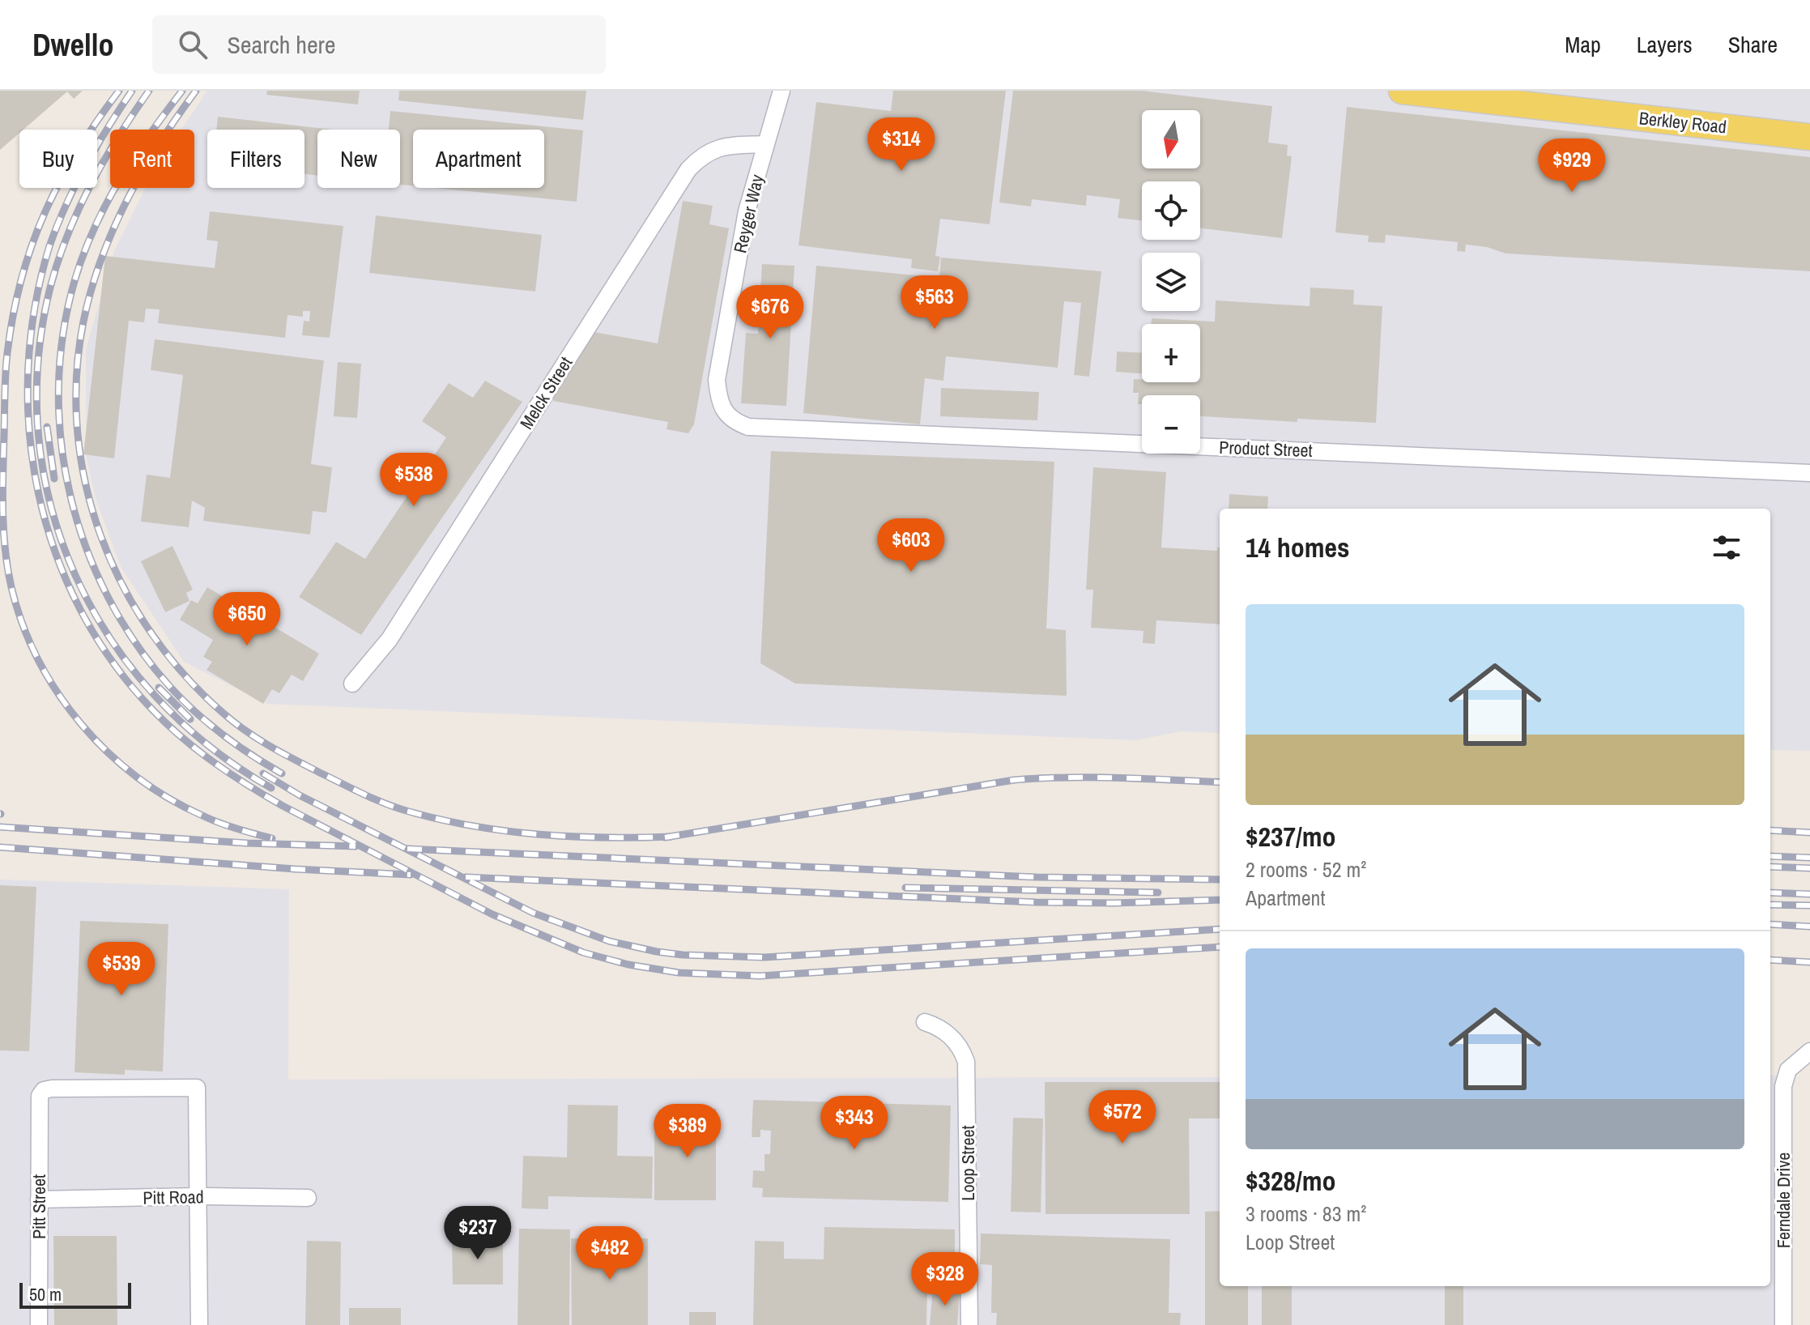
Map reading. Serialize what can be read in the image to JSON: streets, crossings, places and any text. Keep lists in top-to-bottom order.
{
  "streets": {
    "main road": ["Berkley Road"],
    "street": [
      "Reyger Way",
      "Melck Street",
      "Product Street",
      "Loop Street",
      "Pitt Road",
      "Ferndale Drive",
      "Pitt Street"
    ]
  },
  "crossings": [
    ["Reyger Way", "Melck Street"],
    ["Reyger Way", "Product Street"],
    ["Pitt Road", "Pitt Street"]
  ],
  "scale_bar": "50 m",
  "north": "bottom",
  "page": {
    "header": "Dwello",
    "search": "Search here",
    "nav": ["Map", "Layers", "Share"],
    "map_buttons": ["+", "−"],
    "price": [
      "$314",
      "$929",
      "$563",
      "$676",
      "$538",
      "$603",
      "$650",
      "$539",
      "$572",
      "$343",
      "$389",
      "$237",
      "$482",
      "$328"
    ],
    "chip": [
      "Buy",
      "Rent",
      "Filters",
      "New",
      "Apartment"
    ],
    "heading": "14 homes",
    "list": [
      {
        "name": "$237/mo",
        "note": "2 rooms · 52 m² · Apartment"
      },
      {
        "name": "$328/mo",
        "note": "3 rooms · 83 m² · Loop Street"
      }
    ],
    "scale": "50 m"
  }
}
